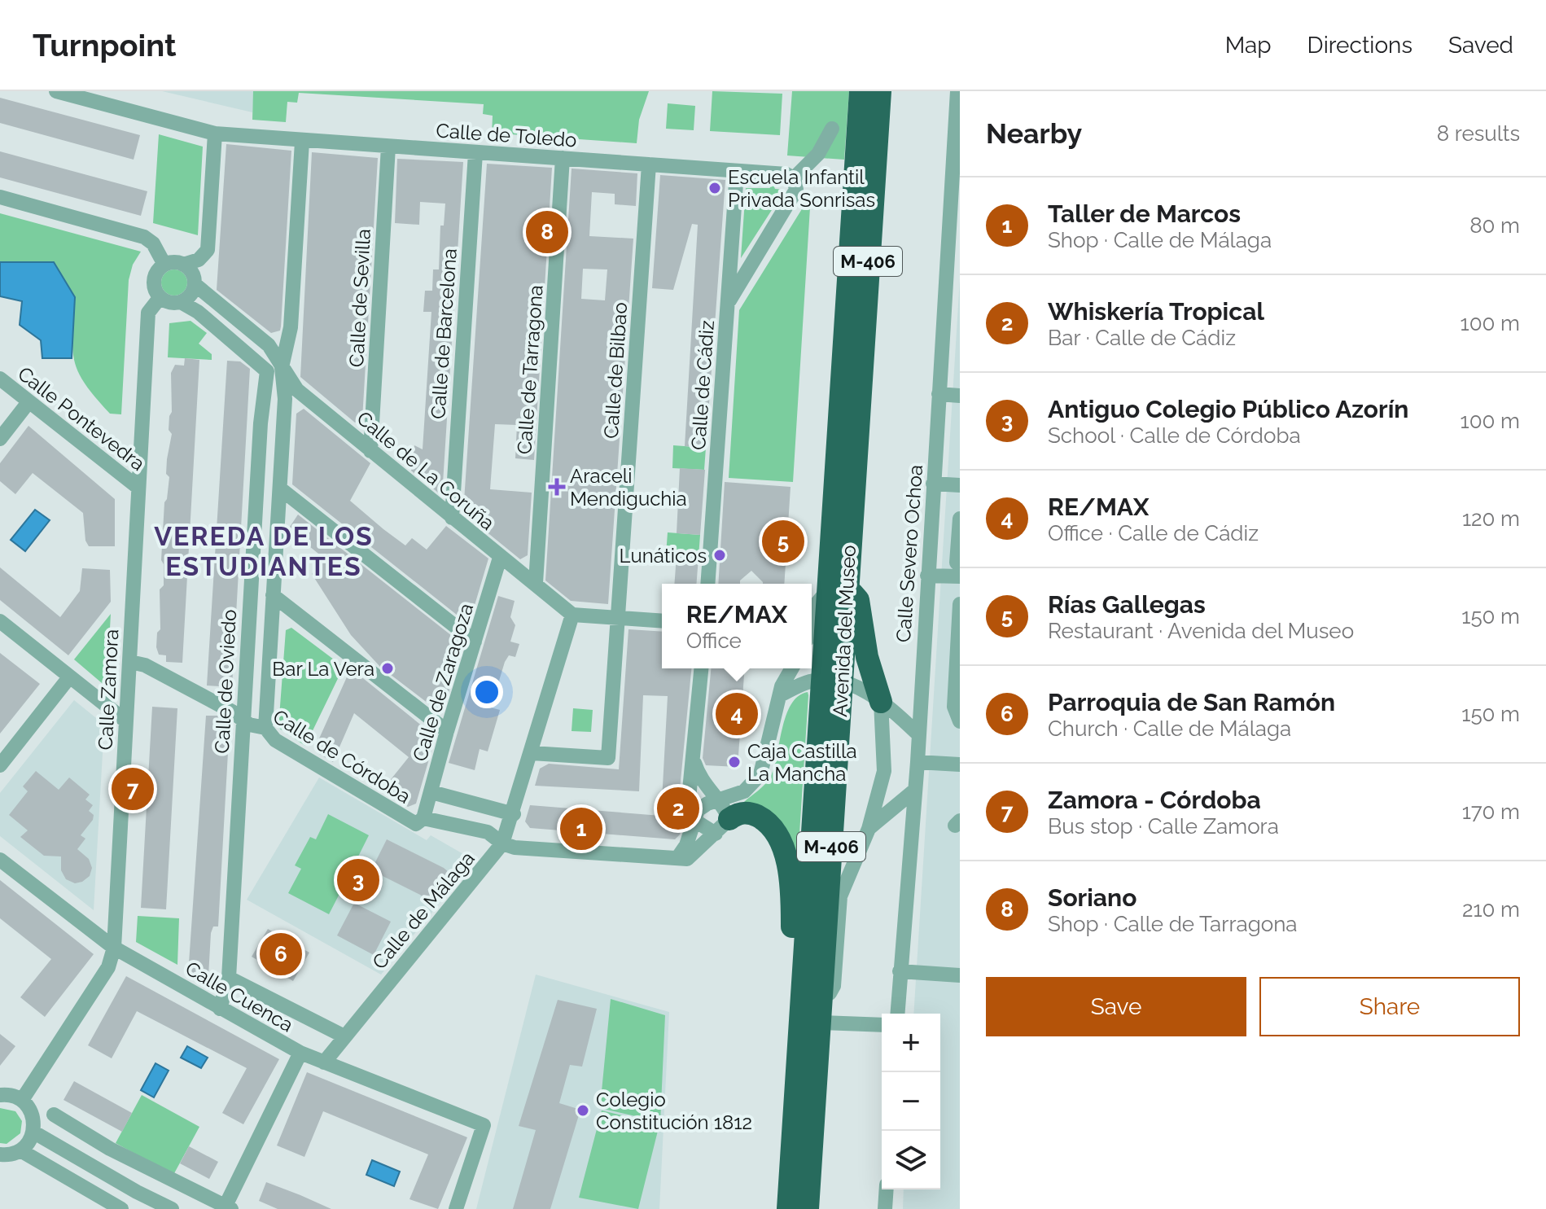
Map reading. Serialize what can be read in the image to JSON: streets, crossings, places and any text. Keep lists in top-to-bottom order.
{
  "streets": {
    "highway": ["M-406", "Avenida del Museo"],
    "street": [
      "Calle de Toledo",
      "Calle de Sevilla",
      "Calle de Barcelona",
      "Calle de Tarragona",
      "Calle de Bilbao",
      "Calle de Cádiz",
      "Calle Pontevedra",
      "Calle de La Coruña",
      "Calle Severo Ochoa",
      "Calle de Oviedo",
      "Calle de Zaragoza",
      "Calle Zamora",
      "Calle de Córdoba",
      "Calle de Málaga",
      "Calle Cuenca"
    ]
  },
  "crossings": [
    ["Calle de Toledo", "Calle de Sevilla"],
    ["Calle de Toledo", "Calle de Barcelona"],
    ["Calle de Toledo", "Calle de Tarragona"],
    ["Calle de Toledo", "Calle de Bilbao"],
    ["Calle de Toledo", "Calle de Cádiz"],
    ["Calle de Toledo", "Calle de Oviedo"],
    ["Calle de Sevilla", "Calle de La Coruña"],
    ["Calle de Barcelona", "Calle de La Coruña"],
    ["Calle de Tarragona", "Calle de La Coruña"],
    ["Calle de Bilbao", "Calle de Málaga"],
    ["Calle Pontevedra", "Calle Zamora"],
    ["Calle de La Coruña", "Calle de Oviedo"],
    ["Calle de La Coruña", "Calle de Zaragoza"],
    ["Calle de La Coruña", "Calle Zamora"],
    ["Calle de La Coruña", "Calle de Málaga"],
    ["Calle de Oviedo", "Calle de Córdoba"],
    ["Calle de Oviedo", "Calle Cuenca"],
    ["Calle de Zaragoza", "Calle de Córdoba"],
    ["Calle Zamora", "Calle de Córdoba"],
    ["Calle Zamora", "Calle Cuenca"],
    ["Calle de Córdoba", "Calle de Málaga"],
    ["Calle de Málaga", "Calle Cuenca"]
  ],
  "districts": ["VEREDA DE LOS ESTUDIANTES"],
  "places": {
    "other": [
      "Escuela Infantil Privada Sonrisas",
      "Lunáticos",
      "Bar La Vera",
      "Caja Castilla La Mancha",
      "Colegio Constitución 1812"
    ],
    "health": ["Araceli Mendiguchia"]
  },
  "page": {
    "header": "Turnpoint",
    "nav": ["Map", "Directions", "Saved"],
    "heading": ["Nearby", "8 results"],
    "list": [
      {
        "mark": "1",
        "name": "Taller de Marcos",
        "note": "Shop · Calle de Málaga",
        "value": "80 m"
      },
      {
        "mark": "2",
        "name": "Whiskería Tropical",
        "note": "Bar · Calle de Cádiz",
        "value": "100 m"
      },
      {
        "mark": "3",
        "name": "Antiguo Colegio Público Azorín",
        "note": "School · Calle de Córdoba",
        "value": "100 m"
      },
      {
        "mark": "4",
        "name": "RE/MAX",
        "note": "Office · Calle de Cádiz",
        "value": "120 m"
      },
      {
        "mark": "5",
        "name": "Rías Gallegas",
        "note": "Restaurant · Avenida del Museo",
        "value": "150 m"
      },
      {
        "mark": "6",
        "name": "Parroquia de San Ramón",
        "note": "Church · Calle de Málaga",
        "value": "150 m"
      },
      {
        "mark": "7",
        "name": "Zamora - Córdoba",
        "note": "Bus stop · Calle Zamora",
        "value": "170 m"
      },
      {
        "mark": "8",
        "name": "Soriano",
        "note": "Shop · Calle de Tarragona",
        "value": "210 m"
      }
    ],
    "pins": [
      "8",
      "5",
      "4",
      "7",
      "2",
      "1",
      "3",
      "6"
    ],
    "popup": ["RE/MAX", "Office"],
    "buttons": ["Save", "Share"],
    "map_buttons": ["+", "−"]
  }
}
